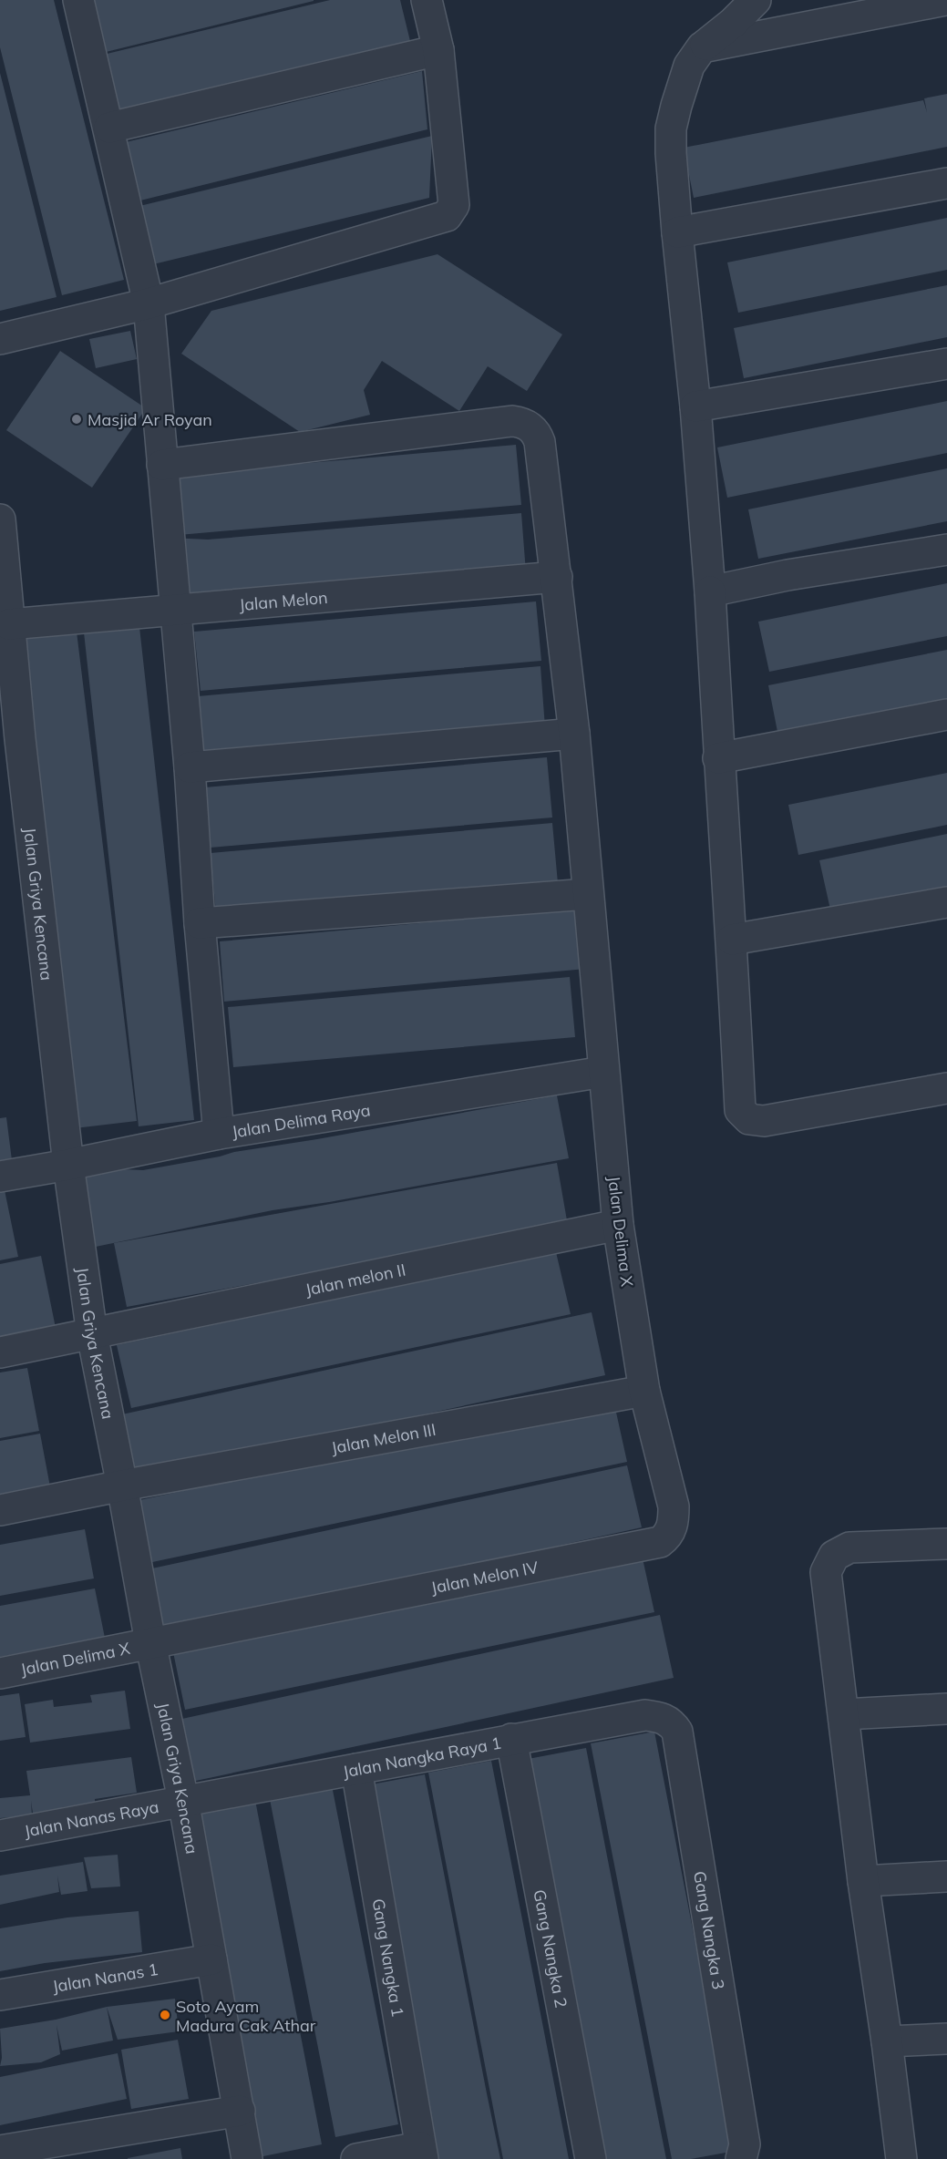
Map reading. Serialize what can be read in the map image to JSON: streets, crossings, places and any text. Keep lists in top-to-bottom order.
{
  "streets": {
    "street": [
      "Jalan Melon",
      "Jalan Griya Kencana",
      "Jalan Delima Raya",
      "Jalan Delima X",
      "Jalan melon II",
      "Jalan Melon III",
      "Jalan Melon IV",
      "Jalan Nangka Raya 1",
      "Jalan Nanas Raya",
      "Gang Nangka 3",
      "Gang Nangka 2",
      "Gang Nangka 1",
      "Jalan Nanas 1"
    ]
  },
  "crossings": [
    ["Jalan Melon", "Jalan Griya Kencana"],
    ["Jalan Melon", "Jalan Delima X"],
    ["Jalan Griya Kencana", "Jalan Delima Raya"],
    ["Jalan Griya Kencana", "Jalan Delima X"],
    ["Jalan Griya Kencana", "Jalan melon II"],
    ["Jalan Griya Kencana", "Jalan Melon III"],
    ["Jalan Griya Kencana", "Jalan Melon IV"],
    ["Jalan Griya Kencana", "Jalan Nangka Raya 1"],
    ["Jalan Griya Kencana", "Jalan Nanas Raya"],
    ["Jalan Griya Kencana", "Jalan Nanas 1"],
    ["Jalan Delima Raya", "Jalan Delima X"],
    ["Jalan Delima X", "Jalan melon II"],
    ["Jalan Delima X", "Jalan Melon III"],
    ["Jalan Delima X", "Jalan Melon IV"],
    ["Jalan Melon III", "Jalan Melon IV"],
    ["Jalan Nangka Raya 1", "Jalan Nanas Raya"],
    ["Jalan Nangka Raya 1", "Gang Nangka 3"],
    ["Jalan Nangka Raya 1", "Gang Nangka 2"],
    ["Jalan Nangka Raya 1", "Gang Nangka 1"]
  ],
  "places": ["Masjid Ar Royan", "Soto Ayam Madura Cak Athar"]
}
